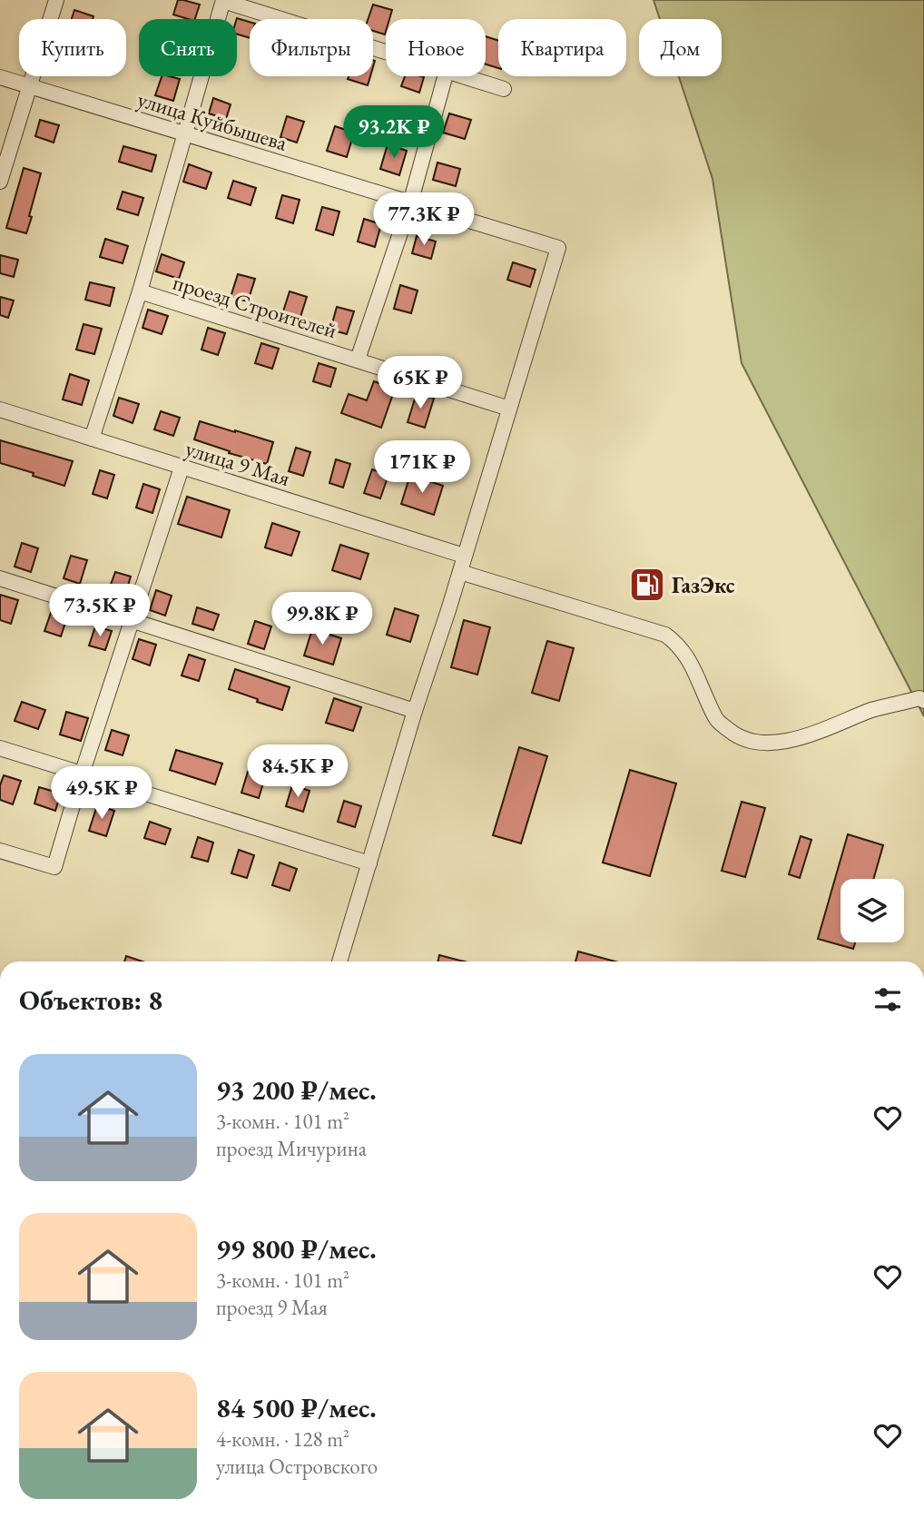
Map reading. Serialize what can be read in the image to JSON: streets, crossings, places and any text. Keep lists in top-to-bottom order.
{
  "streets": {
    "street": ["улица Куйбышева", "проезд Строителей", "улица 9 Мая"]
  },
  "crossings": [
    ["улица Куйбышева", "проезд Строителей"],
    ["проезд Строителей", "улица 9 Мая"]
  ],
  "places": {
    "fuel station": ["ГазЭкс"]
  },
  "page": {
    "chip": [
      "Купить",
      "Снять",
      "Фильтры",
      "Новое",
      "Квартира",
      "Дом"
    ],
    "price": [
      "93.2K ₽",
      "77.3K ₽",
      "65K ₽",
      "171K ₽",
      "73.5K ₽",
      "99.8K ₽",
      "84.5K ₽",
      "49.5K ₽"
    ],
    "heading": "Объектов: 8",
    "list": [
      {
        "name": "93 200 ₽/мес.",
        "note": "3-комн. · 101 m² · проезд Мичурина"
      },
      {
        "name": "99 800 ₽/мес.",
        "note": "3-комн. · 101 m² · проезд 9 Мая"
      },
      {
        "name": "84 500 ₽/мес.",
        "note": "4-комн. · 128 m² · улица Островского"
      }
    ]
  }
}
